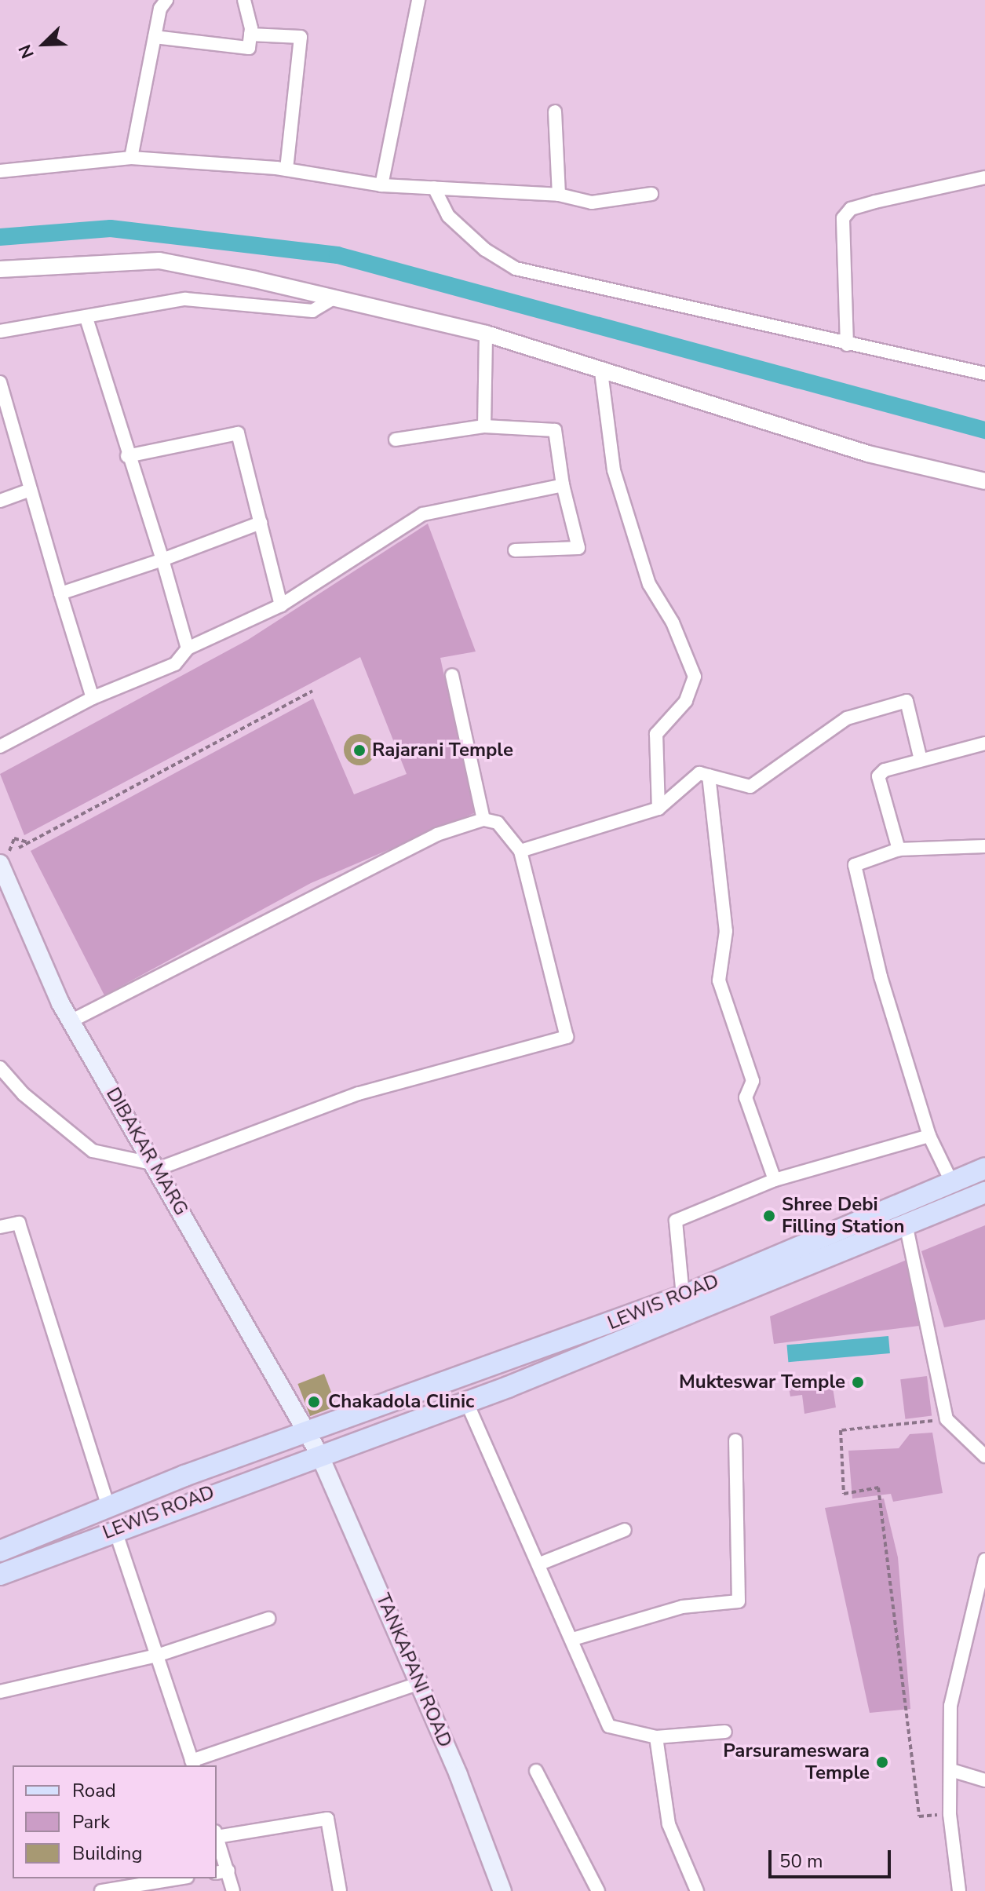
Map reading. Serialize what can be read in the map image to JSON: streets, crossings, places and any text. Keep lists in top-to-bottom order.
{
  "streets": {
    "main road": ["DIBAKAR MARG", "LEWIS ROAD", "TANKAPANI ROAD"]
  },
  "crossings": [
    ["DIBAKAR MARG", "LEWIS ROAD"],
    ["DIBAKAR MARG", "TANKAPANI ROAD"],
    ["LEWIS ROAD", "TANKAPANI ROAD"]
  ],
  "places": [
    "Rajarani Temple",
    "Shree Debi Filling Station",
    "Mukteswar Temple",
    "Chakadola Clinic",
    "Parsurameswara Temple"
  ],
  "legend": ["Road", "Park", "Building"],
  "scale_bar": "50 m",
  "north": "bottom left"
}
